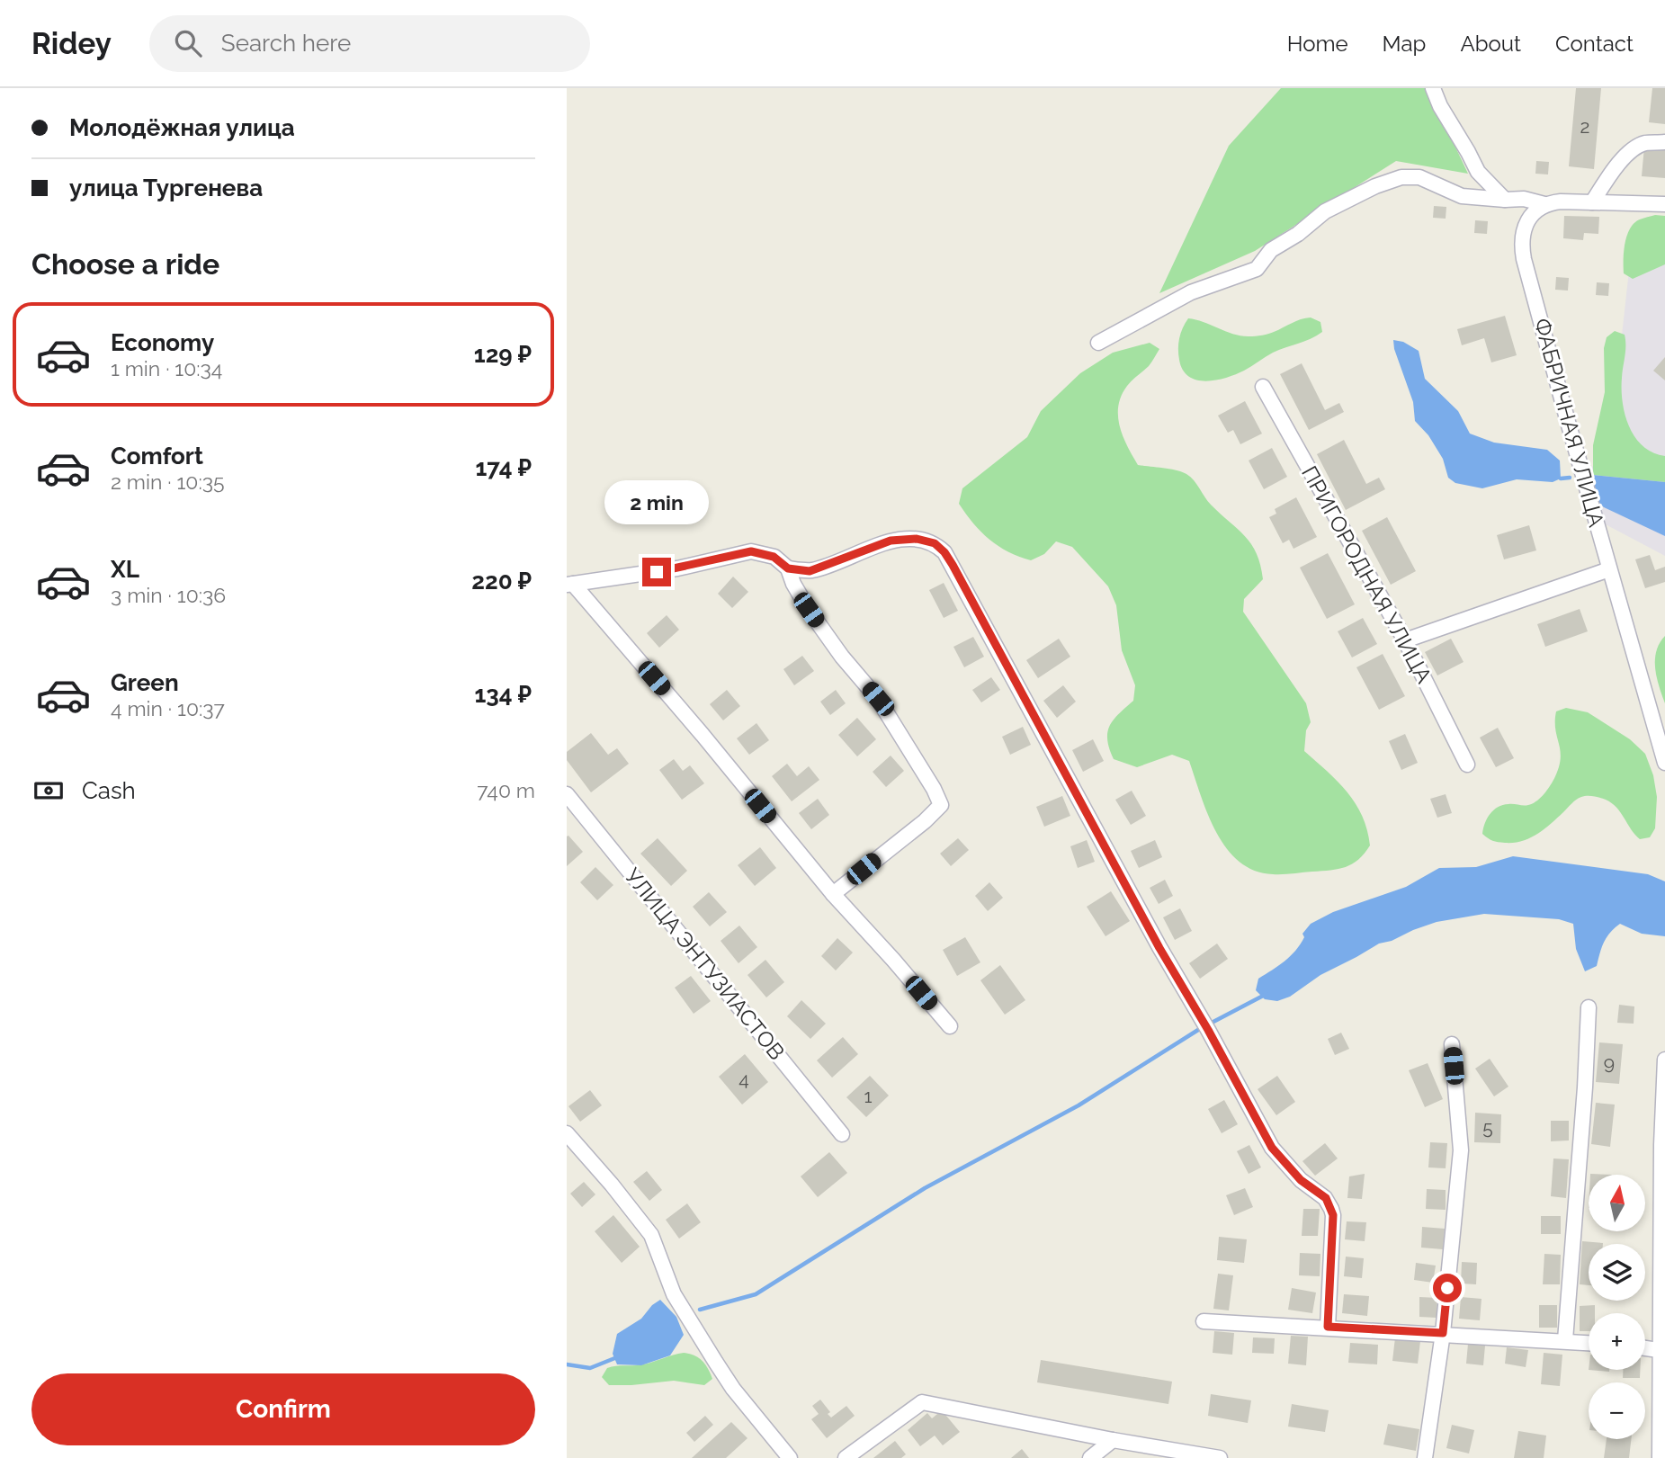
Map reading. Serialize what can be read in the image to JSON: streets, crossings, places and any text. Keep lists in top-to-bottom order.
{
  "streets": {
    "street": ["ФАБРИЧНАЯ УЛИЦА", "ПРИГОРОДНАЯ УЛИЦА", "УЛИЦА ЭНТУЗИАСТОВ"]
  },
  "house_numbers": [
    "2",
    "9",
    "4",
    "1",
    "5"
  ],
  "north": "top",
  "page": {
    "header": "Ridey",
    "search": "Search here",
    "nav": [
      "Home",
      "Map",
      "About",
      "Contact"
    ],
    "banner": ["Молодёжная улица", "улица Тургенева"],
    "heading": "Choose a ride",
    "list": [
      {
        "name": "Economy",
        "note": "1 min · 10:34",
        "value": "129 ₽"
      },
      {
        "name": "Comfort",
        "note": "2 min · 10:35",
        "value": "174 ₽"
      },
      {
        "name": "XL",
        "note": "3 min · 10:36",
        "value": "220 ₽"
      },
      {
        "name": "Green",
        "note": "4 min · 10:37",
        "value": "134 ₽"
      }
    ],
    "bubble": "2 min",
    "pay": ["Cash", "740 m"],
    "map_buttons": ["+", "−"],
    "buttons": "Confirm"
  }
}
